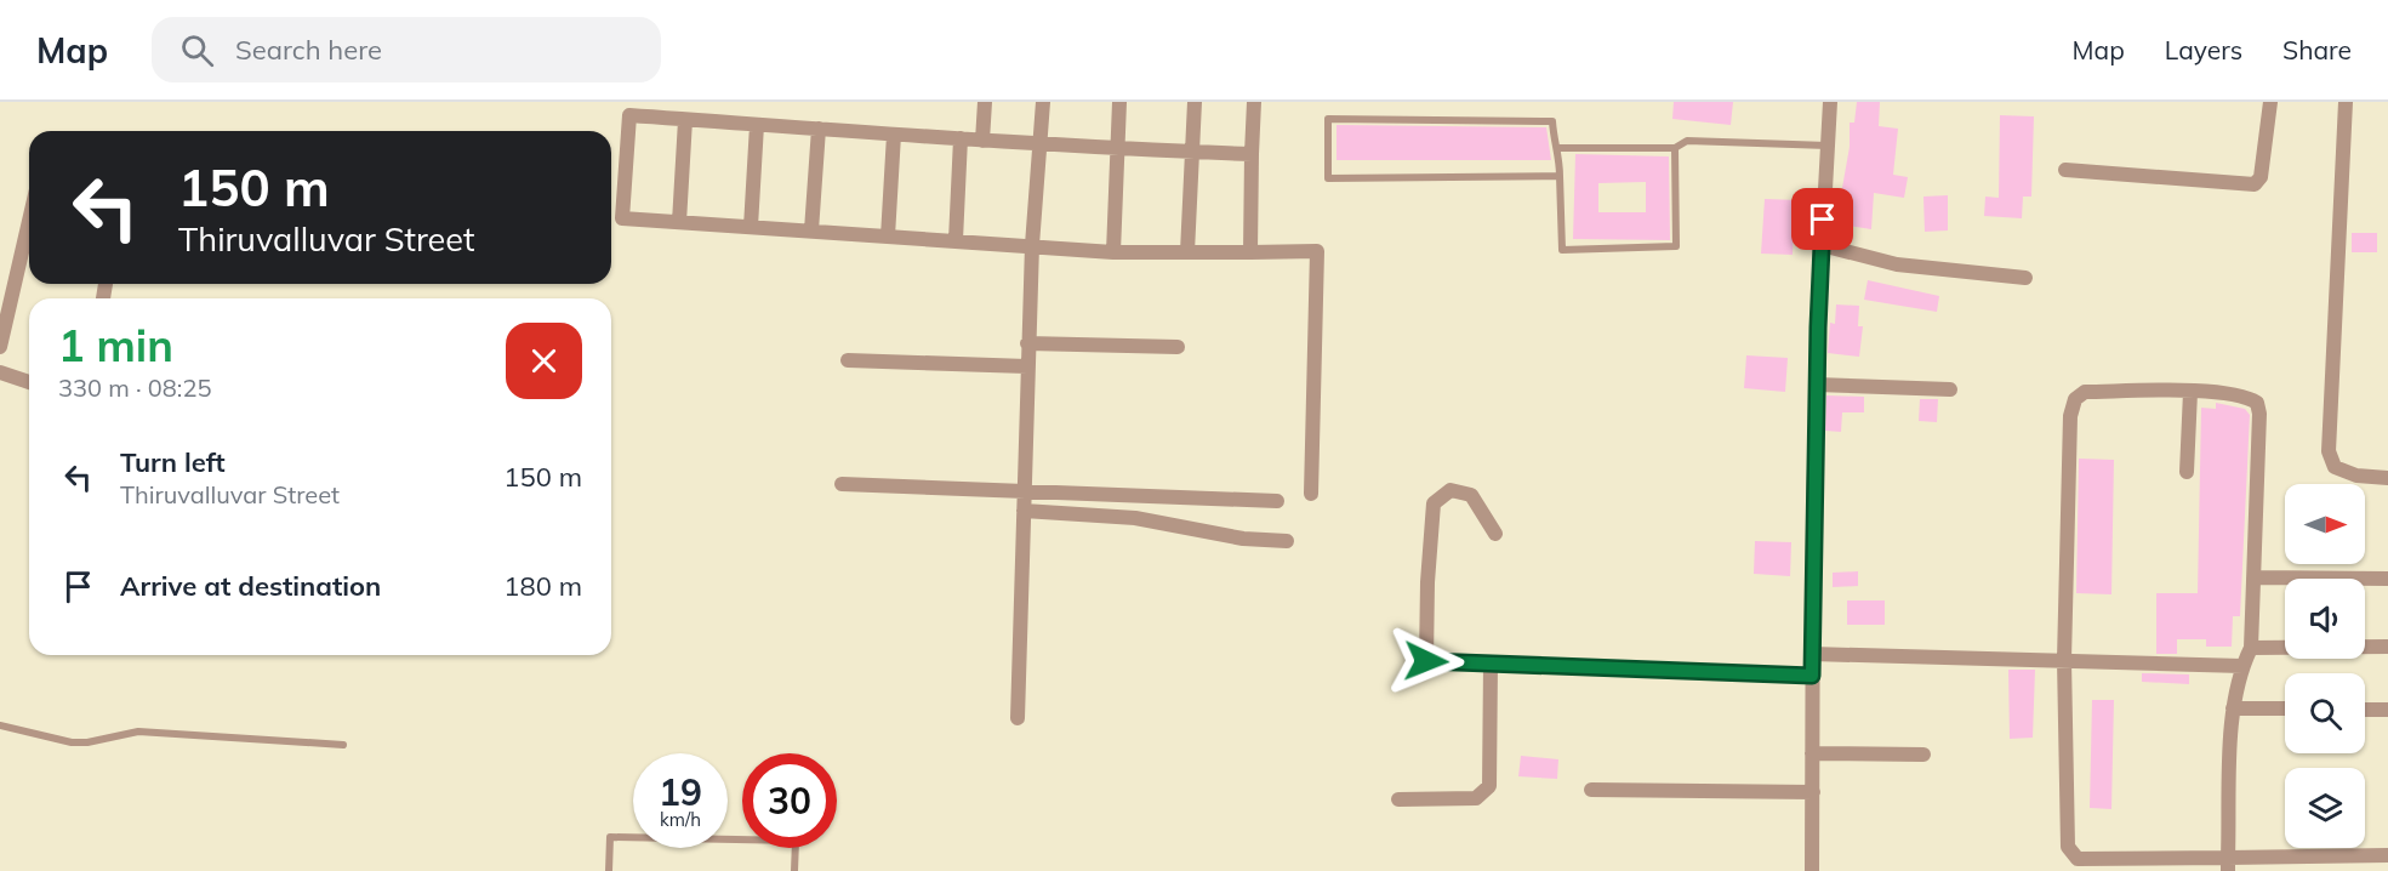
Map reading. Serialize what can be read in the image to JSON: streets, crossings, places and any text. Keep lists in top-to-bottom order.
{
  "north": "right",
  "page": {
    "header": "Map",
    "search": "Search here",
    "nav": ["Map", "Layers", "Share"],
    "turn": ["150 m", "Thiruvalluvar Street"],
    "heading": ["1 min", "330 m · 08:25"],
    "list": [
      {
        "name": "Turn left",
        "note": "Thiruvalluvar Street",
        "value": "150 m"
      },
      {
        "name": "Arrive at destination",
        "value": "180 m"
      }
    ],
    "speed": "19 km/h",
    "limit": "30"
  }
}
